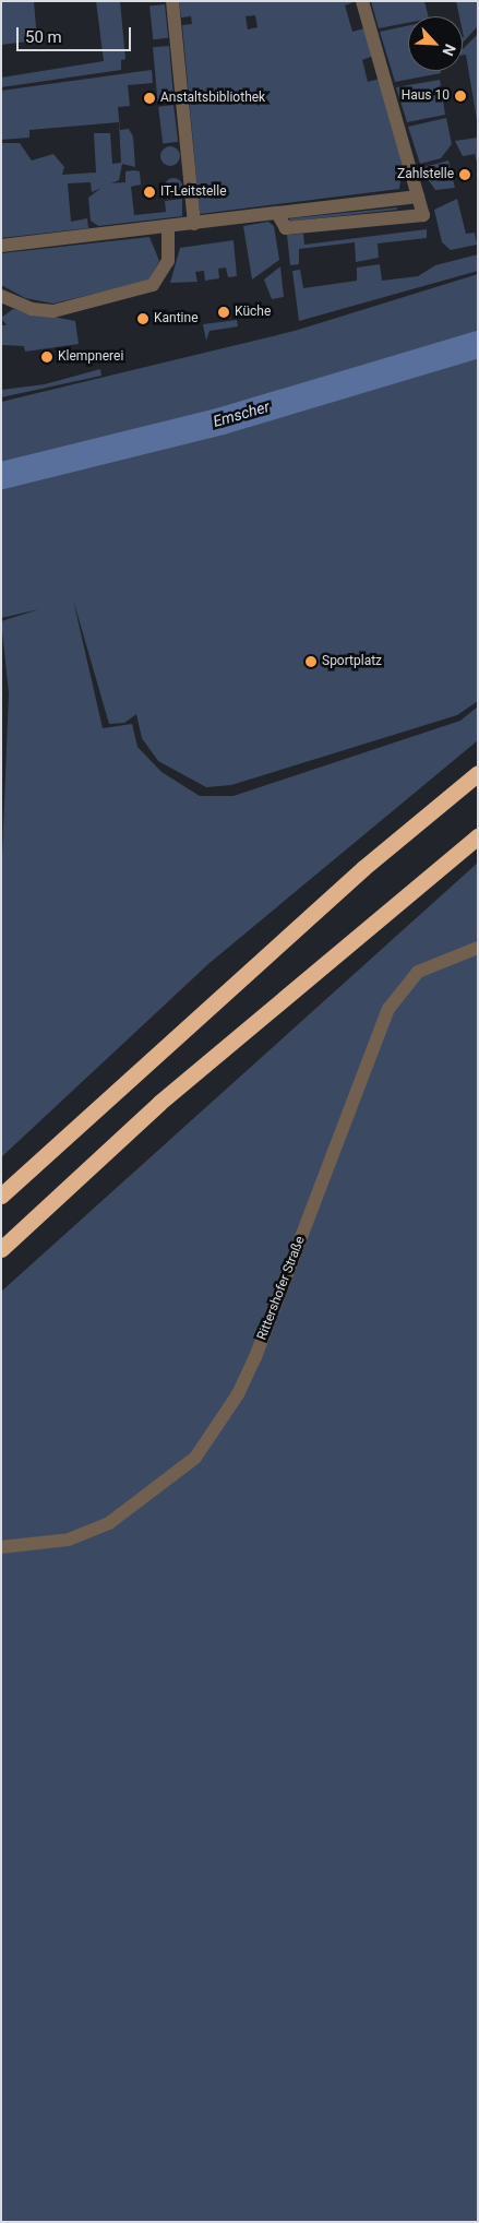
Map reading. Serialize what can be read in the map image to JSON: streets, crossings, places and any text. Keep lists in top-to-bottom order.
{
  "streets": {
    "street": ["Rittershofer Straße"]
  },
  "water": ["Emscher"],
  "places": [
    "Haus 10",
    "Anstaltsbibliothek",
    "Zahlstelle",
    "IT-Leitstelle",
    "Küche",
    "Kantine",
    "Klempnerei",
    "Sportplatz"
  ],
  "scale_bar": "50 m",
  "north": "bottom right"
}
